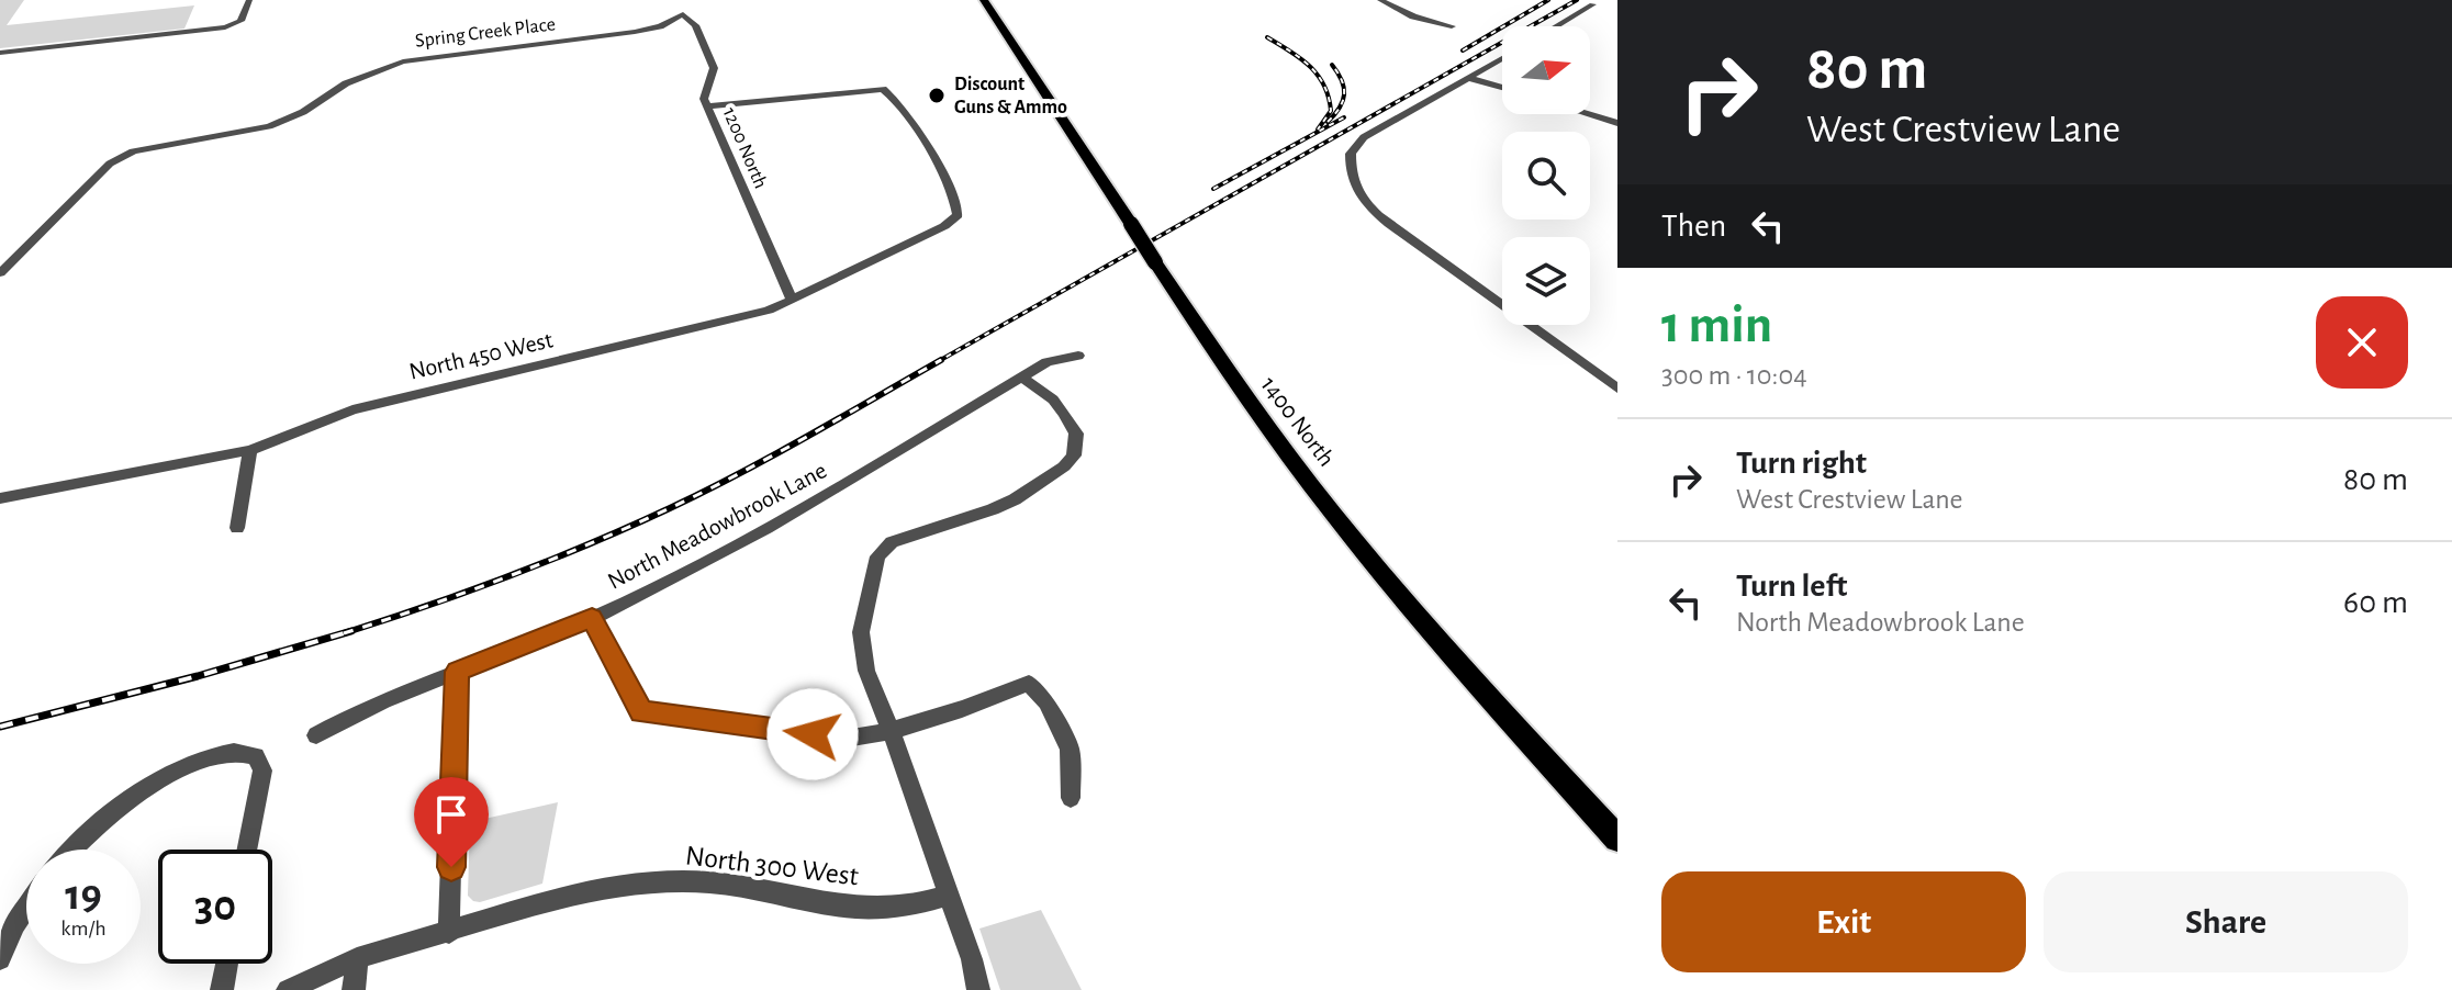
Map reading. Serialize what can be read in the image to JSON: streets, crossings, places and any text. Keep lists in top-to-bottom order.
{
  "streets": {
    "main road": ["1400 North"],
    "street": [
      "Spring Creek Place",
      "1200 North",
      "North 450 West",
      "North Meadowbrook Lane",
      "North 300 West"
    ]
  },
  "crossings": [
    ["Spring Creek Place", "1200 North"],
    ["1200 North", "North 450 West"]
  ],
  "places": ["Discount Guns & Ammo"],
  "north": "right",
  "page": {
    "turn": ["80 m", "West Crestview Lane"],
    "then": "Then",
    "heading": ["1 min", "300 m · 10:04"],
    "list": [
      {
        "name": "Turn right",
        "note": "West Crestview Lane",
        "value": "80 m"
      },
      {
        "name": "Turn left",
        "note": "North Meadowbrook Lane",
        "value": "60 m"
      }
    ],
    "speed": "19 km/h",
    "limit": "30",
    "buttons": ["Exit", "Share"]
  }
}
